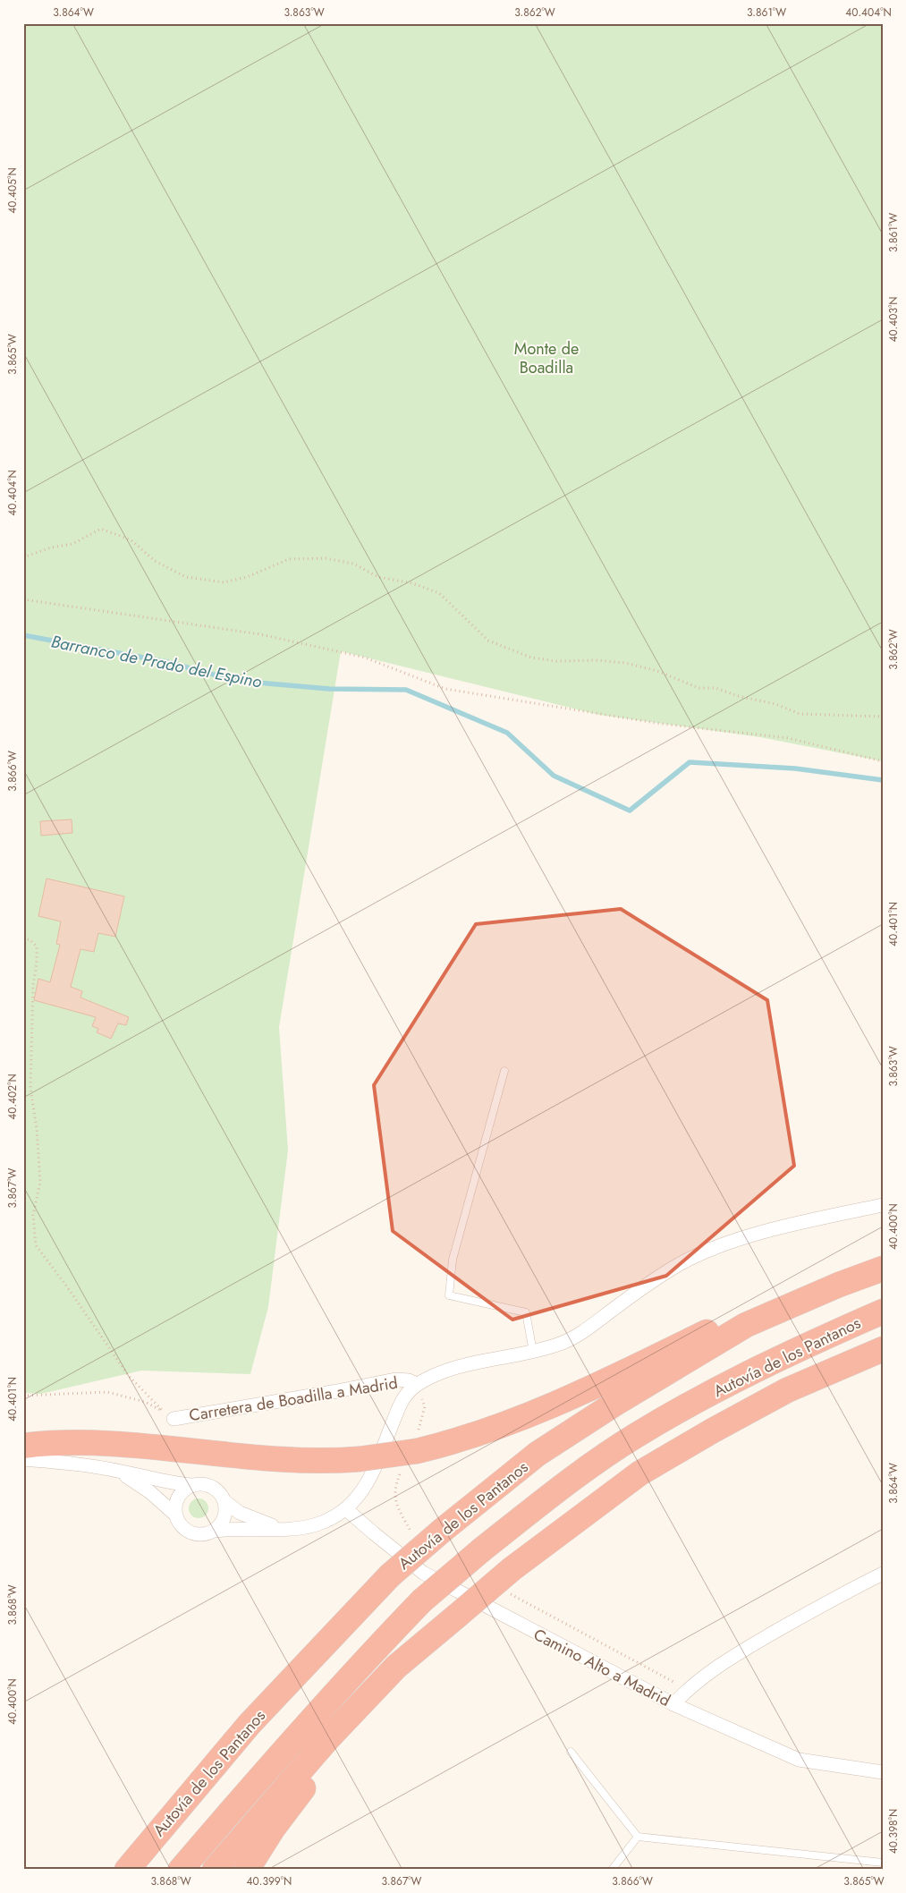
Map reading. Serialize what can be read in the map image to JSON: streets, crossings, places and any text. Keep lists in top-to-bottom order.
{
  "streets": {
    "highway": ["Autovía de los Pantanos"],
    "street": ["Carretera de Boadilla a Madrid", "Camino Alto a Madrid"]
  },
  "water": ["Barranco de Prado del Espino"],
  "parks": ["Monte de Boadilla"],
  "coordinates": [
    "3.864°W",
    "3.863°W",
    "3.862°W",
    "3.861°W",
    "40.404°N",
    "40.405°N",
    "40.403°N",
    "3.865°W",
    "3.866°W",
    "40.401°N",
    "40.402°N",
    "3.867°W",
    "40.400°N",
    "3.868°W",
    "40.398°N",
    "40.399°N"
  ]
}
